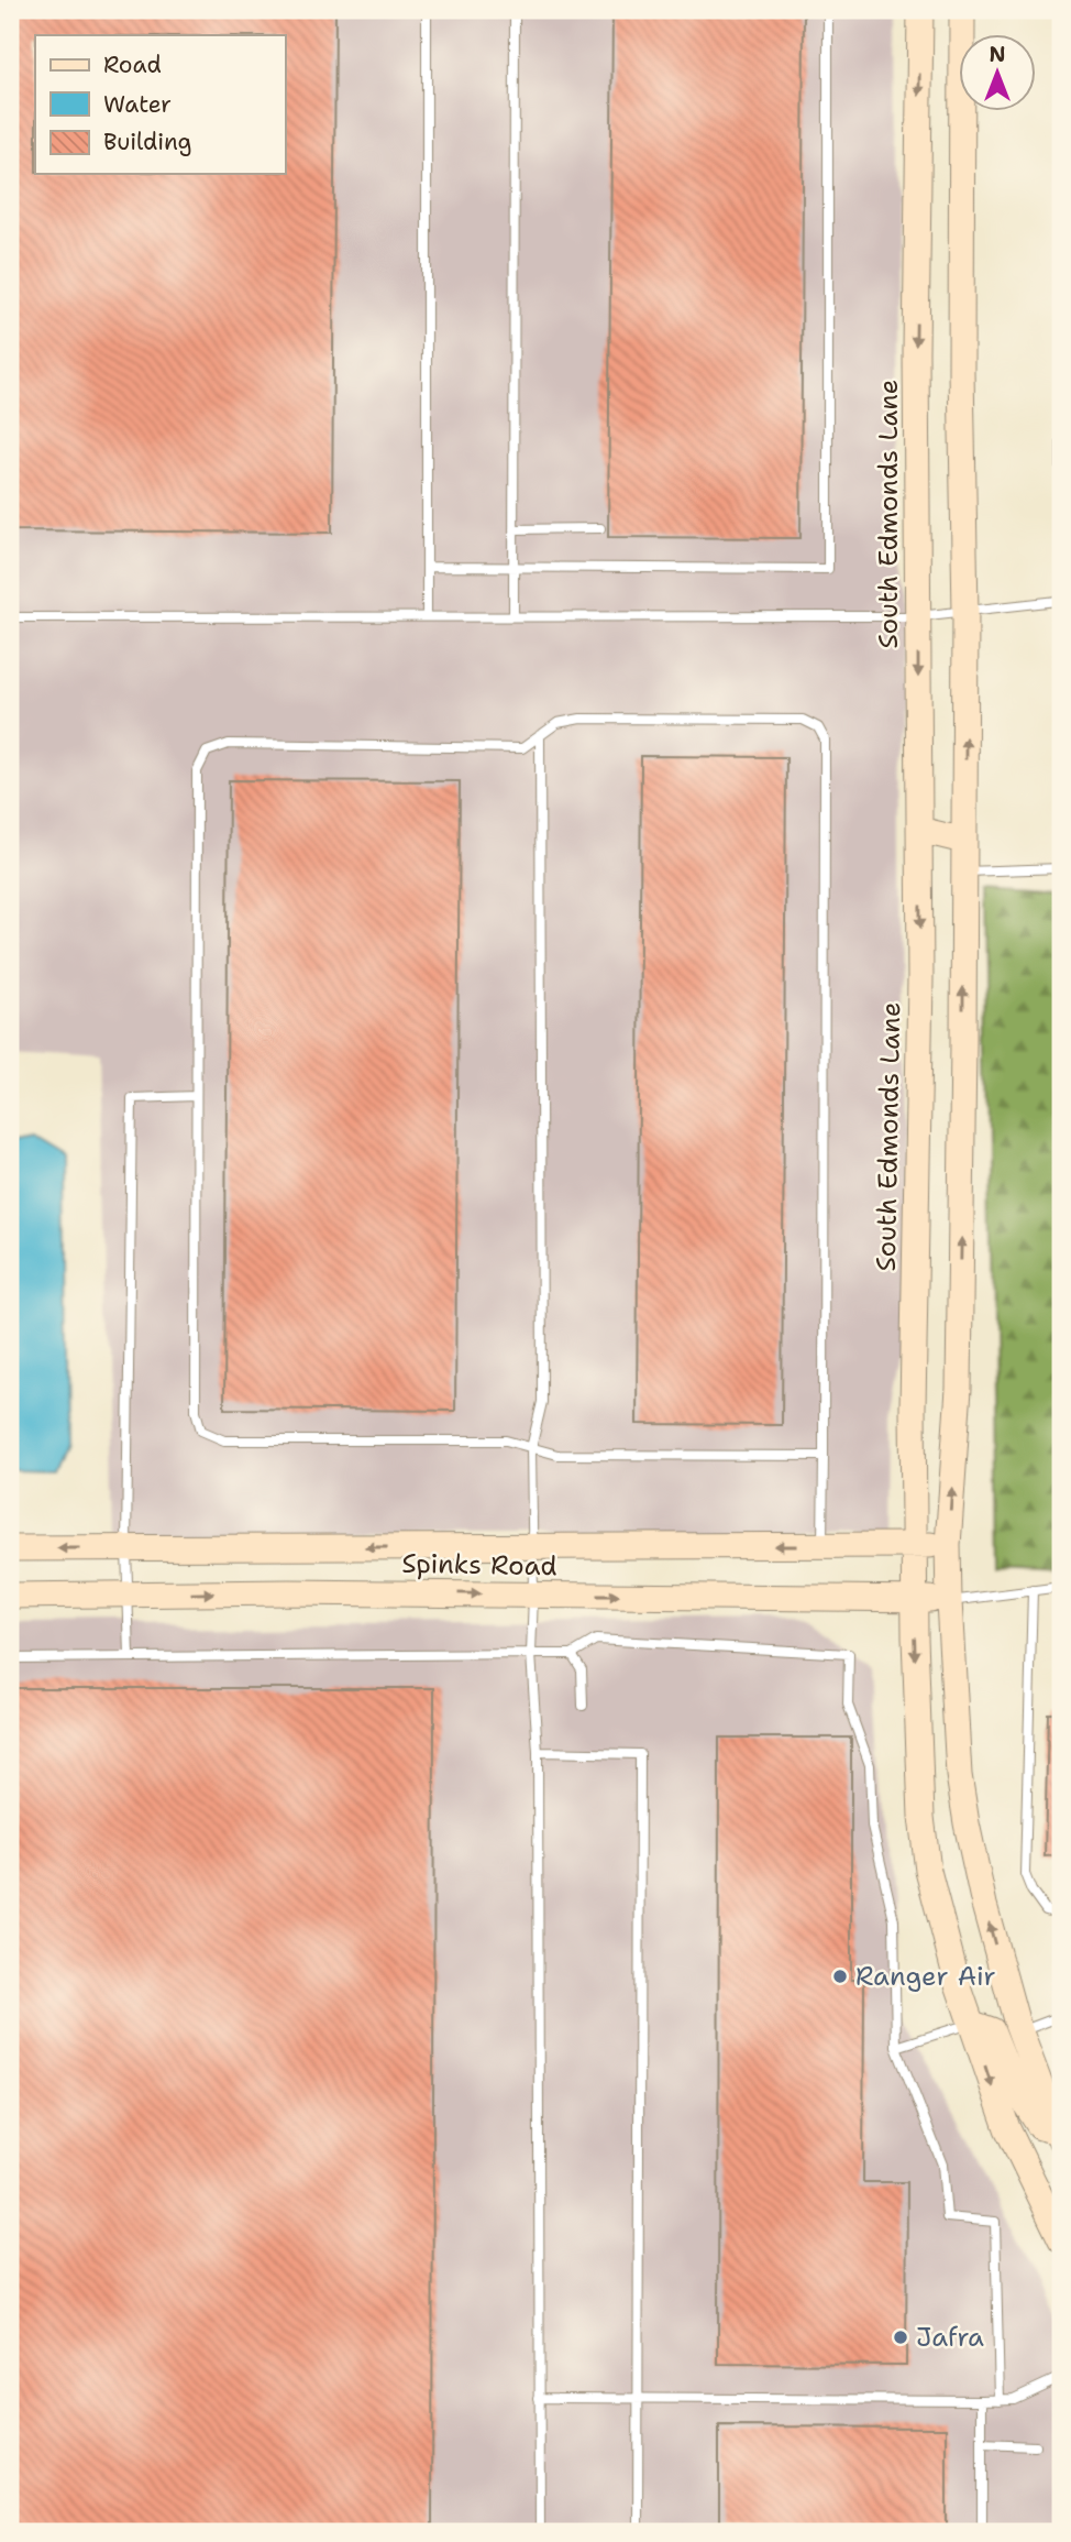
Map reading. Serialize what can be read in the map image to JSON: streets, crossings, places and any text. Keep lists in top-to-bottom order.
{
  "streets": {
    "main road": ["South Edmonds Lane", "Spinks Road"]
  },
  "crossings": [
    ["South Edmonds Lane", "Spinks Road"]
  ],
  "places": ["Ranger Air", "Jafra"],
  "legend": ["Road", "Water", "Building"],
  "north": "top"
}
